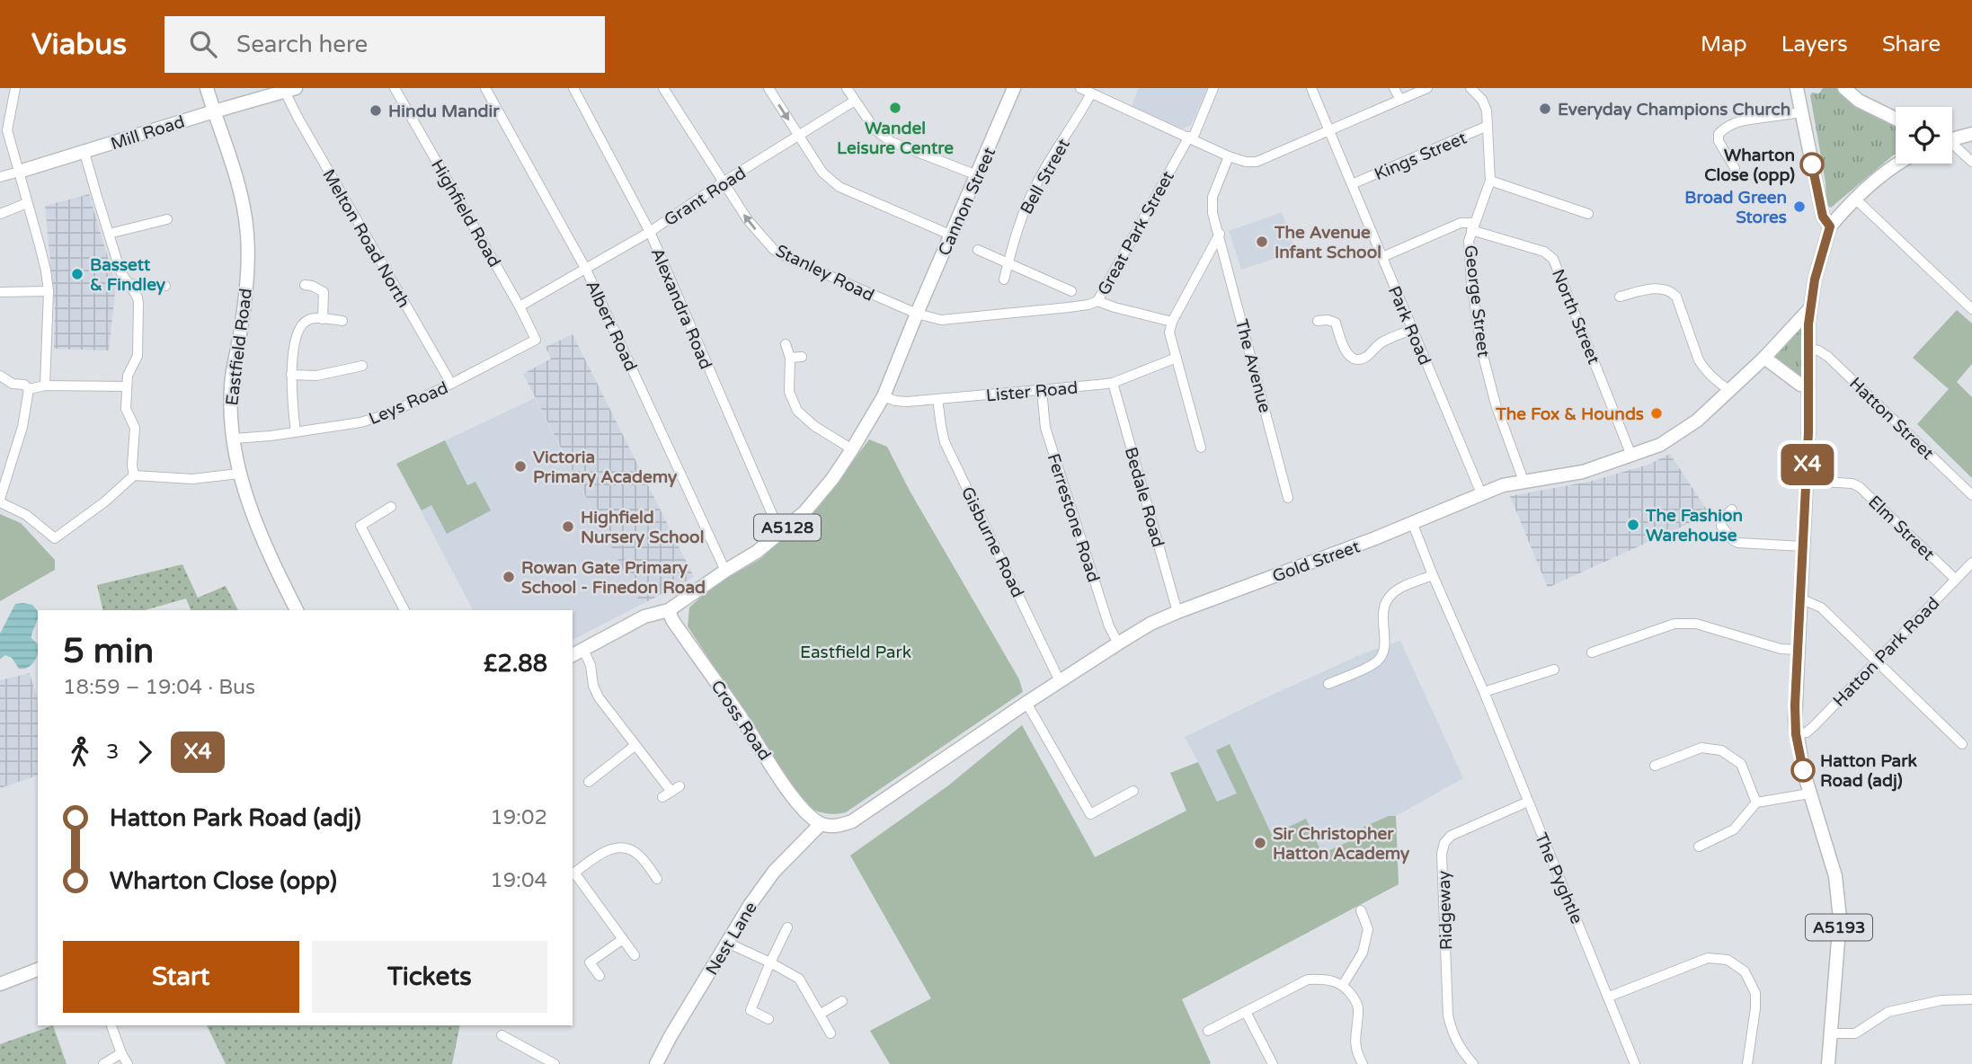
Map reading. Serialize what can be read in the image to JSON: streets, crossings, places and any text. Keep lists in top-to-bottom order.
{
  "streets": {
    "main road": [
      "Mill Road",
      "Cannon Street",
      "Eastfield Road",
      "A5128",
      "Gold Street",
      "Cross Road",
      "A5193",
      "Nest Lane"
    ],
    "street": [
      "Kings Street",
      "Bell Street",
      "Grant Road",
      "Highfield Road",
      "Great Park Street",
      "Melton Road North",
      "Stanley Road",
      "George Street",
      "Alexandra Road",
      "North Street",
      "Albert Road",
      "Park Road",
      "The Avenue",
      "Lister Road",
      "Leys Road",
      "Hatton Street",
      "Bedale Road",
      "Ferrestone Road",
      "Elm Street",
      "Gisburne Road",
      "Hatton Park Road",
      "The Pyghtle",
      "Ridgeway"
    ]
  },
  "crossings": [
    ["Mill Road", "Melton Road North"],
    ["Mill Road", "Eastfield Road"],
    ["Kings Street", "George Street"],
    ["Kings Street", "Park Road"],
    ["Grant Road", "Highfield Road"],
    ["Grant Road", "Stanley Road"],
    ["Grant Road", "Alexandra Road"],
    ["Grant Road", "Albert Road"],
    ["Cannon Street", "Great Park Street"],
    ["Cannon Street", "Stanley Road"],
    ["Cannon Street", "A5128"],
    ["Highfield Road", "Leys Road"],
    ["Great Park Street", "Stanley Road"],
    ["Great Park Street", "A5128"],
    ["Melton Road North", "Leys Road"],
    ["Stanley Road", "A5128"],
    ["George Street", "North Street"],
    ["George Street", "Gold Street"],
    ["Alexandra Road", "A5128"],
    ["North Street", "Gold Street"],
    ["Albert Road", "A5128"],
    ["Park Road", "Gold Street"],
    ["Eastfield Road", "Leys Road"],
    ["Lister Road", "Bedale Road"],
    ["Lister Road", "Ferrestone Road"],
    ["Lister Road", "A5128"],
    ["Lister Road", "Gisburne Road"],
    ["Hatton Street", "A5193"],
    ["Bedale Road", "Gold Street"],
    ["Ferrestone Road", "Gold Street"],
    ["A5128", "Cross Road"],
    ["Elm Street", "Hatton Park Road"],
    ["Elm Street", "A5193"],
    ["Gisburne Road", "Gold Street"],
    ["Gold Street", "Cross Road"],
    ["Gold Street", "The Pyghtle"],
    ["Gold Street", "A5193"],
    ["Gold Street", "Nest Lane"],
    ["Hatton Park Road", "A5193"],
    ["Cross Road", "Nest Lane"],
    ["The Pyghtle", "Ridgeway"]
  ],
  "one_way": ["Stanley Road"],
  "parks": ["Eastfield Park"],
  "places": [
    "Wandel Leisure Centre",
    "Everyday Champions Church",
    "Hindu Mandir",
    "Wharton Close (opp)",
    "Broad Green Stores",
    "The Avenue Infant School",
    "Bassett & Findley",
    "The Fox & Hounds",
    "Victoria Primary Academy",
    "The Fashion Warehouse",
    "Highfield Nursery School",
    "Rowan Gate Primary School - Finedon Road",
    "Hatton Park Road (adj)",
    "Sir Christopher Hatton Academy"
  ],
  "lines": ["bus line X4"],
  "page": {
    "header": "Viabus",
    "search": "Search here",
    "nav": ["Map", "Layers", "Share"],
    "on_map": "X4",
    "heading": ["5 min", "18:59 – 19:04 · Bus", "£2.88"],
    "legs": ["3", "X4"],
    "list": [
      {
        "name": "Hatton Park Road (adj)",
        "value": "19:02"
      },
      {
        "name": "Wharton Close (opp)",
        "value": "19:04"
      }
    ],
    "buttons": ["Start", "Tickets"]
  }
}
